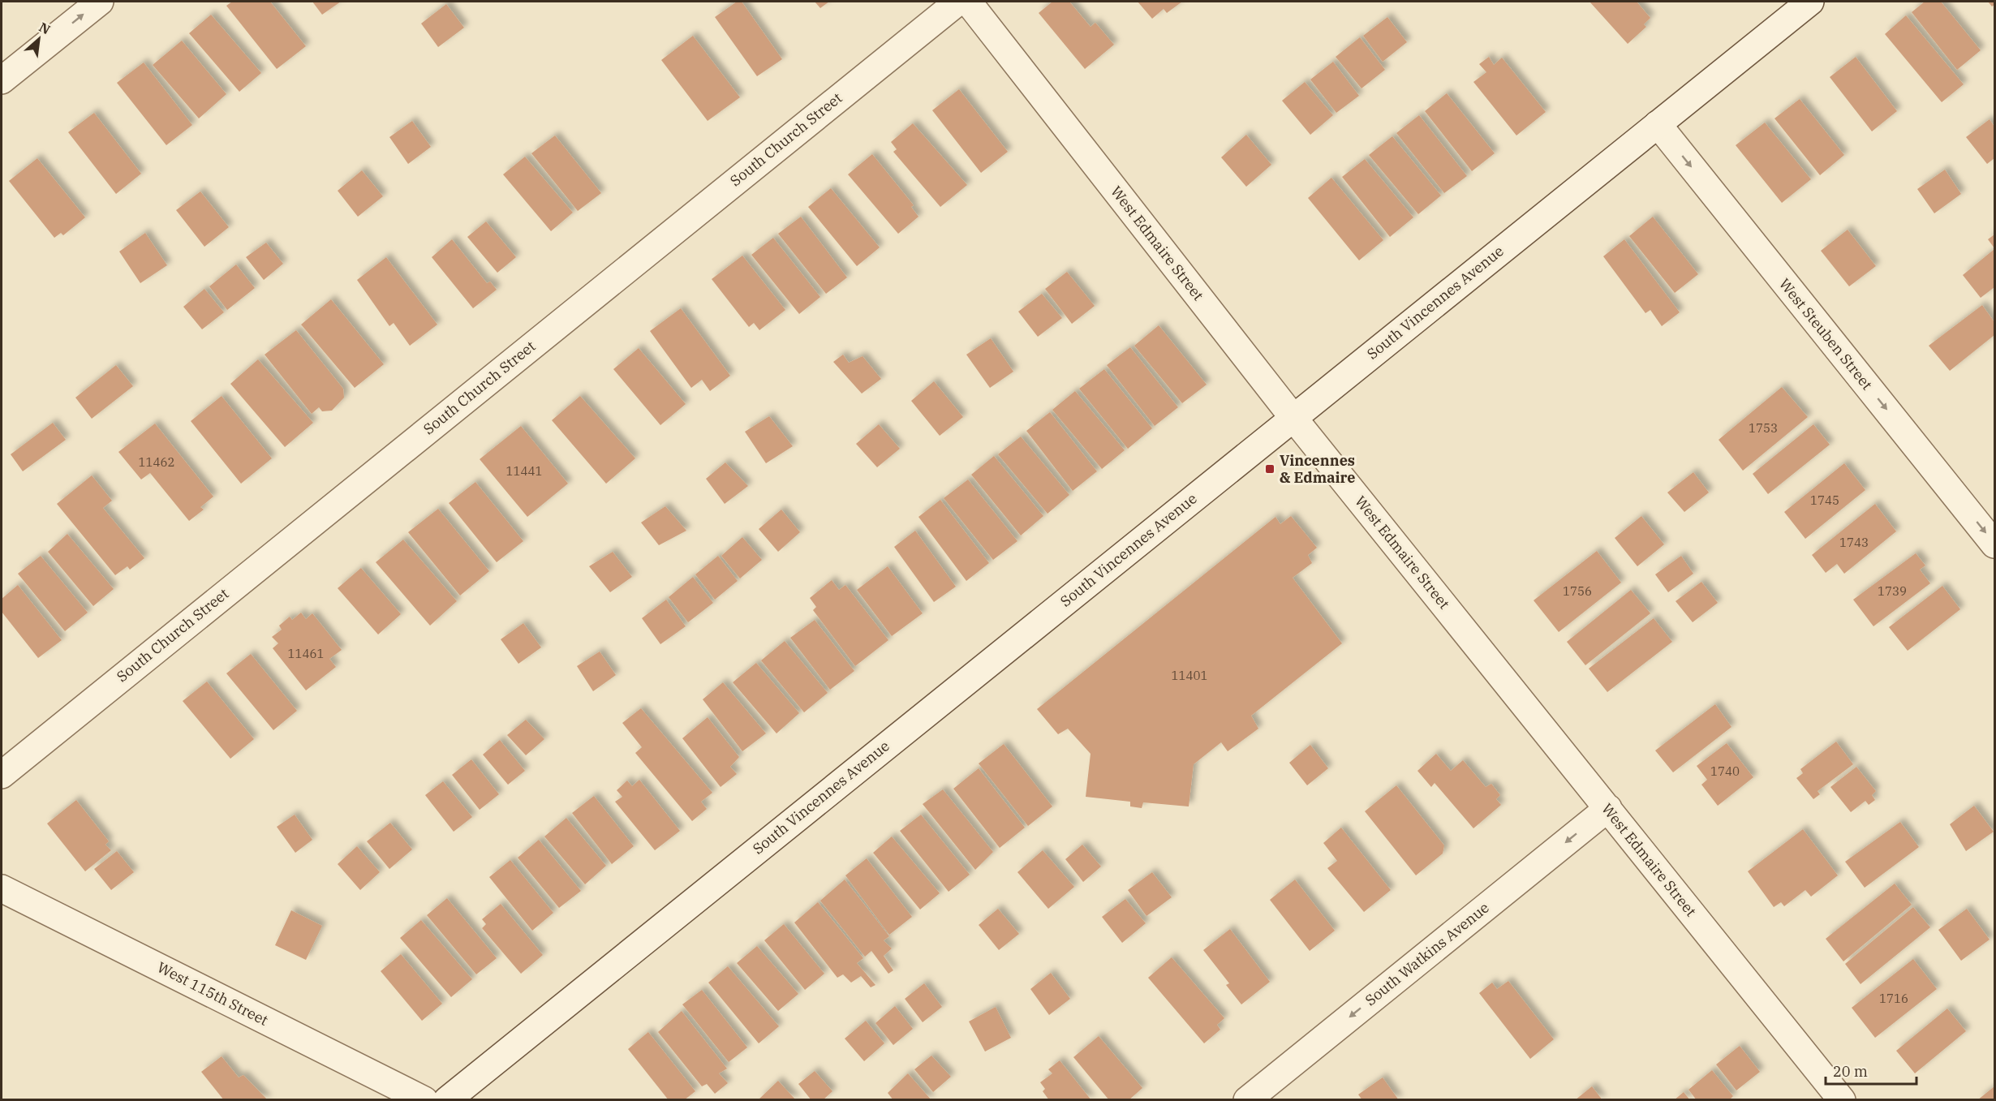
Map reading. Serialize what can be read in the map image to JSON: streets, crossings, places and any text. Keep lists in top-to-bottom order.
{
  "streets": {
    "street": [
      "South Church Street",
      "West Edmaire Street",
      "South Vincennes Avenue",
      "West Steuben Street",
      "South Watkins Avenue",
      "West 115th Street"
    ]
  },
  "crossings": [
    ["West Edmaire Street", "South Vincennes Avenue"],
    ["West Edmaire Street", "South Watkins Avenue"],
    ["South Vincennes Avenue", "West Steuben Street"]
  ],
  "one_way": ["West Steuben Street", "South Watkins Avenue"],
  "places": {
    "transit": ["Vincennes & Edmaire"]
  },
  "house_numbers": [
    "1753",
    "11462",
    "11441",
    "1745",
    "1743",
    "1756",
    "1739",
    "11461",
    "11401",
    "1740",
    "1716"
  ],
  "scale_bar": "20 m",
  "north": "top right"
}
